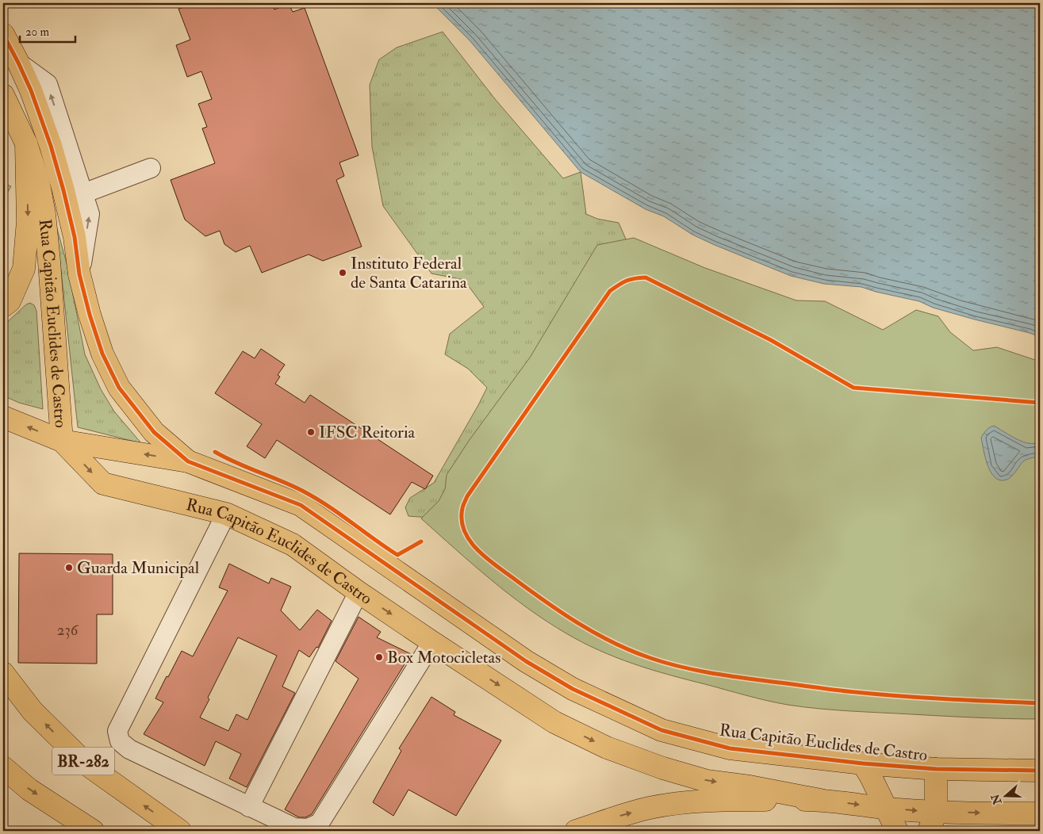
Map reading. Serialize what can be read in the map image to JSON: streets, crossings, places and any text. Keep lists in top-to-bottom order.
{
  "streets": {
    "main road": ["Rua Capitão Euclides de Castro", "BR-282"]
  },
  "places": [
    "Instituto Federal de Santa Catarina",
    "IFSC Reitoria",
    "Guarda Municipal",
    "Box Motocicletas"
  ],
  "house_numbers": ["236"],
  "scale_bar": "20 m",
  "north": "left"
}
